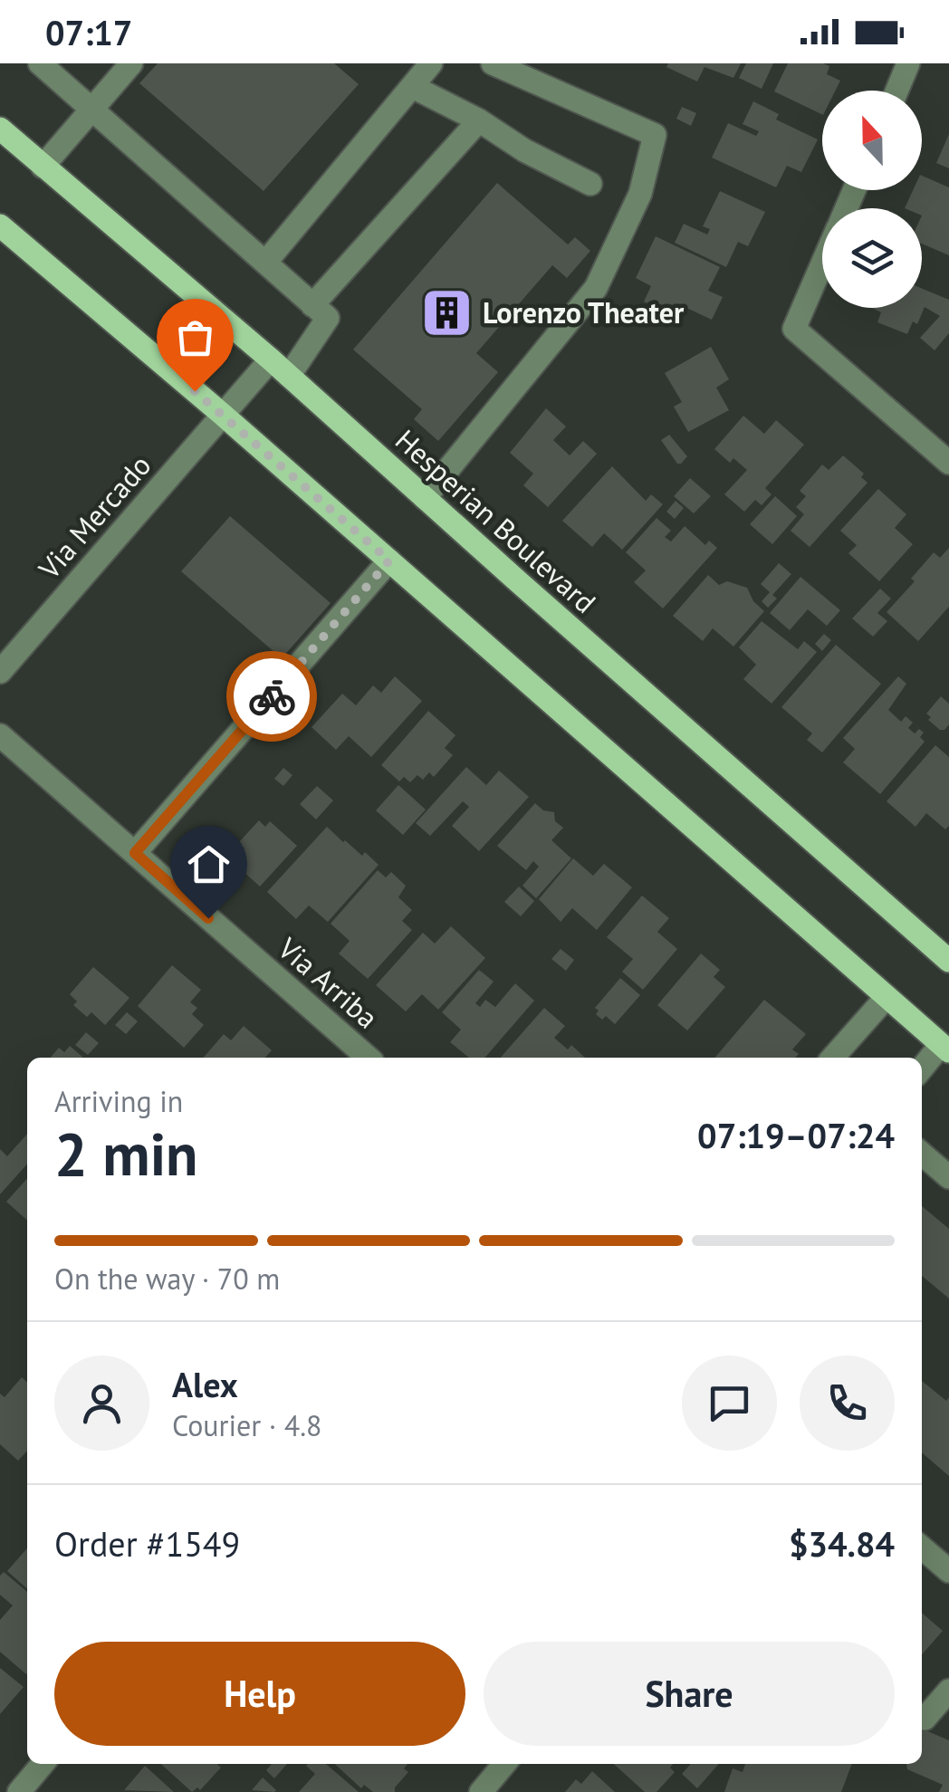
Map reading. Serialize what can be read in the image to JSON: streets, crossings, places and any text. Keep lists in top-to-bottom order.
{
  "streets": {
    "main road": ["Hesperian Boulevard"],
    "street": ["Via Mercado", "Via Arriba"]
  },
  "crossings": [
    ["Via Mercado", "Hesperian Boulevard"]
  ],
  "places": {
    "building": ["Lorenzo Theater"]
  },
  "north": "top",
  "page": {
    "status": "07:17",
    "heading": ["2 min", "Arriving in", "07:19–07:24"],
    "panel": [
      "Alex",
      "Courier · 4.8",
      "Order #1549",
      "$34.84"
    ],
    "bar": "On the way · 70 m",
    "buttons": ["Help", "Share"]
  }
}
